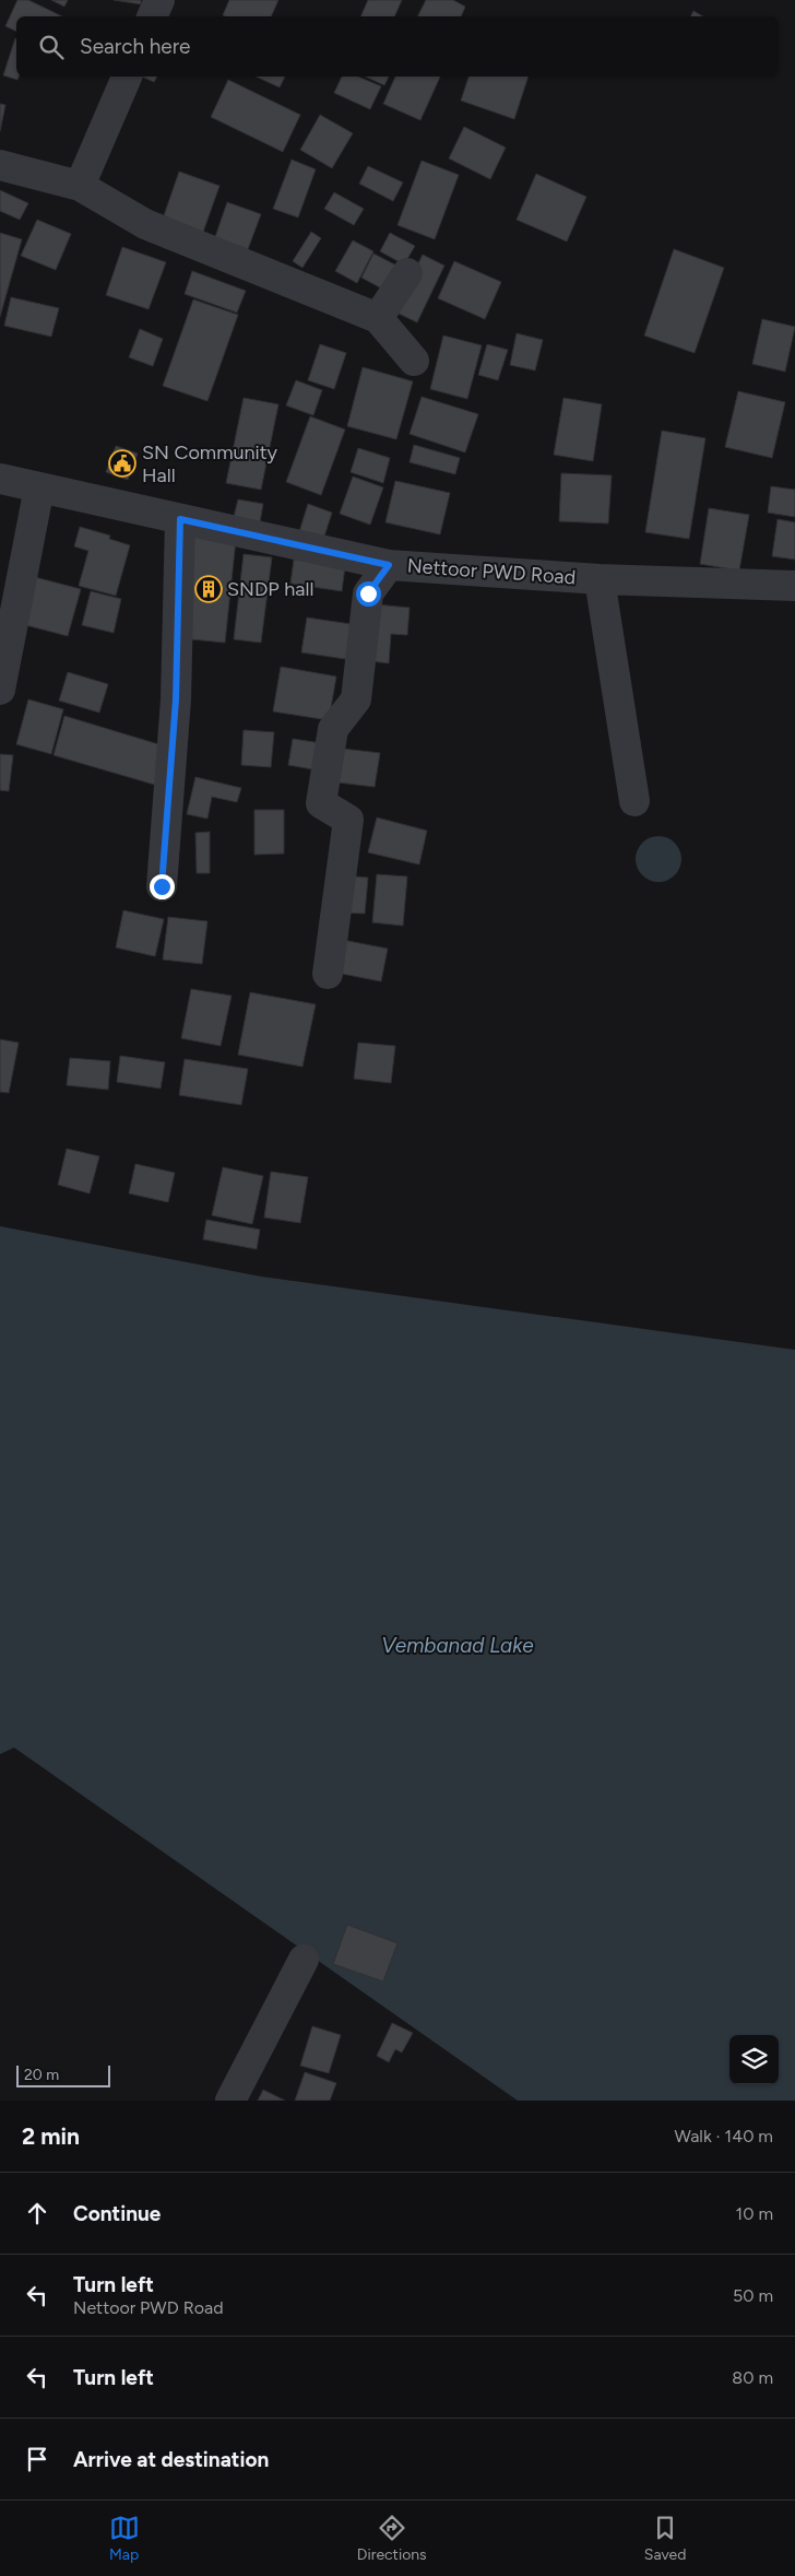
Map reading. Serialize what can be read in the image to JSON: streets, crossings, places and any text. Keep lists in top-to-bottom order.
{
  "streets": {
    "street": ["Nettoor PWD Road"]
  },
  "water": ["Vembanad Lake"],
  "places": {
    "public building": ["SN Community Hall"],
    "building": ["SNDP hall"]
  },
  "scale_bar": "20 m",
  "page": {
    "search": "Search here",
    "scale": "20 m",
    "heading": ["2 min", "Walk · 140 m"],
    "list": [
      ["Continue", "10 m"],
      ["Turn left", "Nettoor PWD Road", "50 m"],
      ["Turn left", "80 m"],
      "Arrive at destination"
    ],
    "nav": ["Map", "Directions", "Saved"]
  }
}
